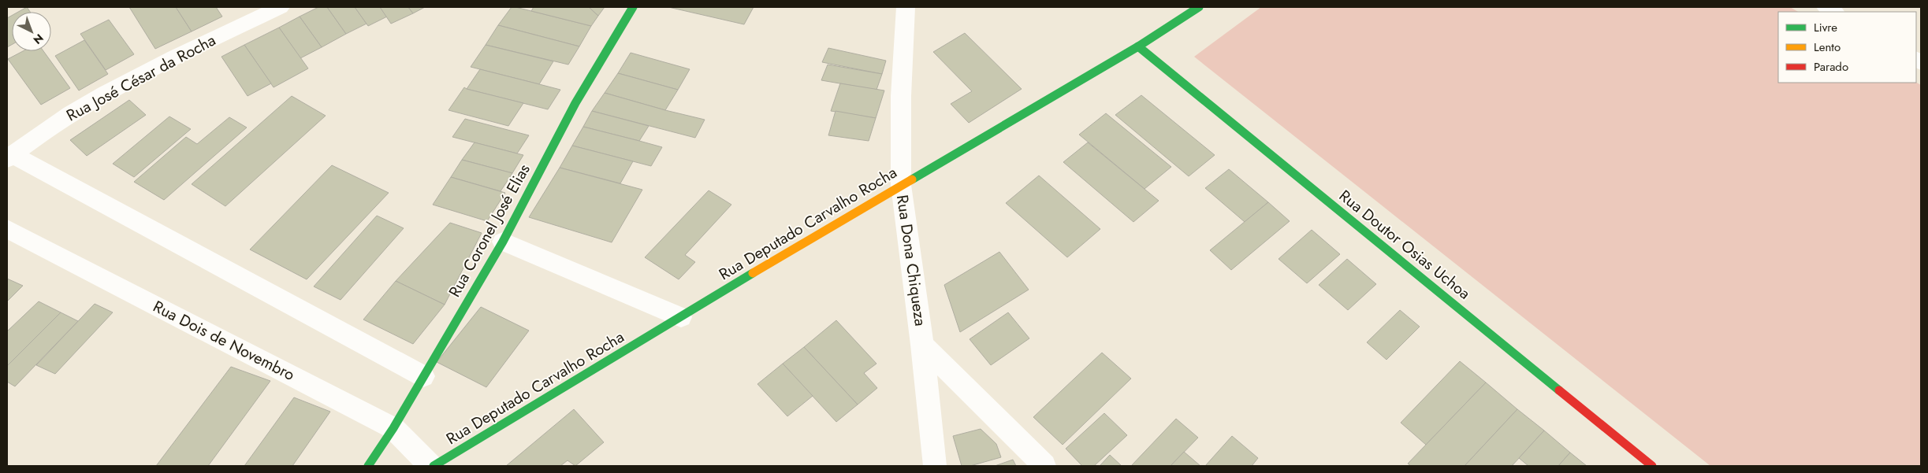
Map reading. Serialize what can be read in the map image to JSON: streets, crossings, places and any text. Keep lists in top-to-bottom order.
{
  "streets": {
    "street": [
      "Rua José César da Rocha",
      "Rua Deputado Carvalho Rocha",
      "Rua Coronel José Elias",
      "Rua Doutor Osias Uchoa",
      "Rua Dona Chiqueza",
      "Rua Dois de Novembro"
    ]
  },
  "crossings": [
    ["Rua Deputado Carvalho Rocha", "Rua Doutor Osias Uchoa"],
    ["Rua Deputado Carvalho Rocha", "Rua Dona Chiqueza"],
    ["Rua Coronel José Elias", "Rua Dois de Novembro"]
  ],
  "legend": ["Livre", "Lento", "Parado"],
  "north": "bottom right"
}
